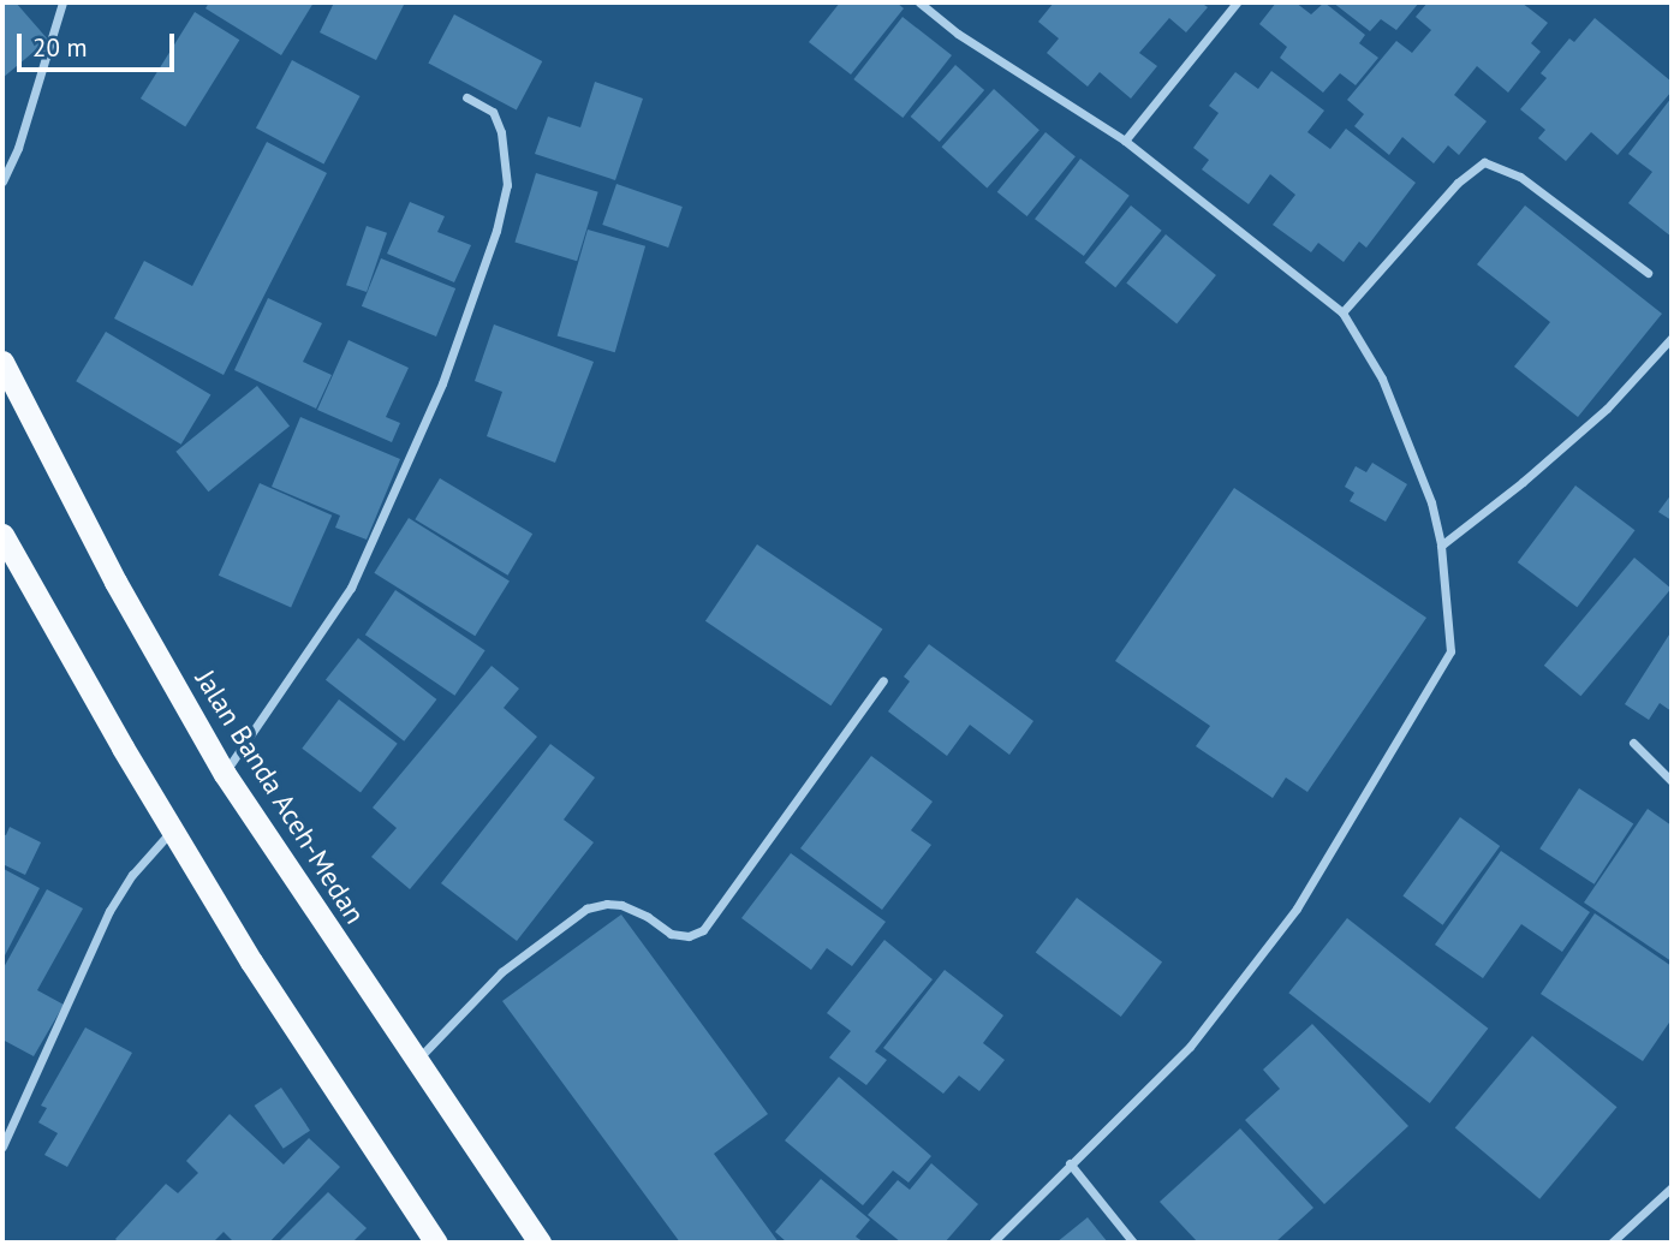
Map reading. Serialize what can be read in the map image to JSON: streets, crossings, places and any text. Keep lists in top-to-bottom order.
{
  "streets": {
    "highway": ["Jalan Banda Aceh-Medan"]
  },
  "scale_bar": "20 m"
}
